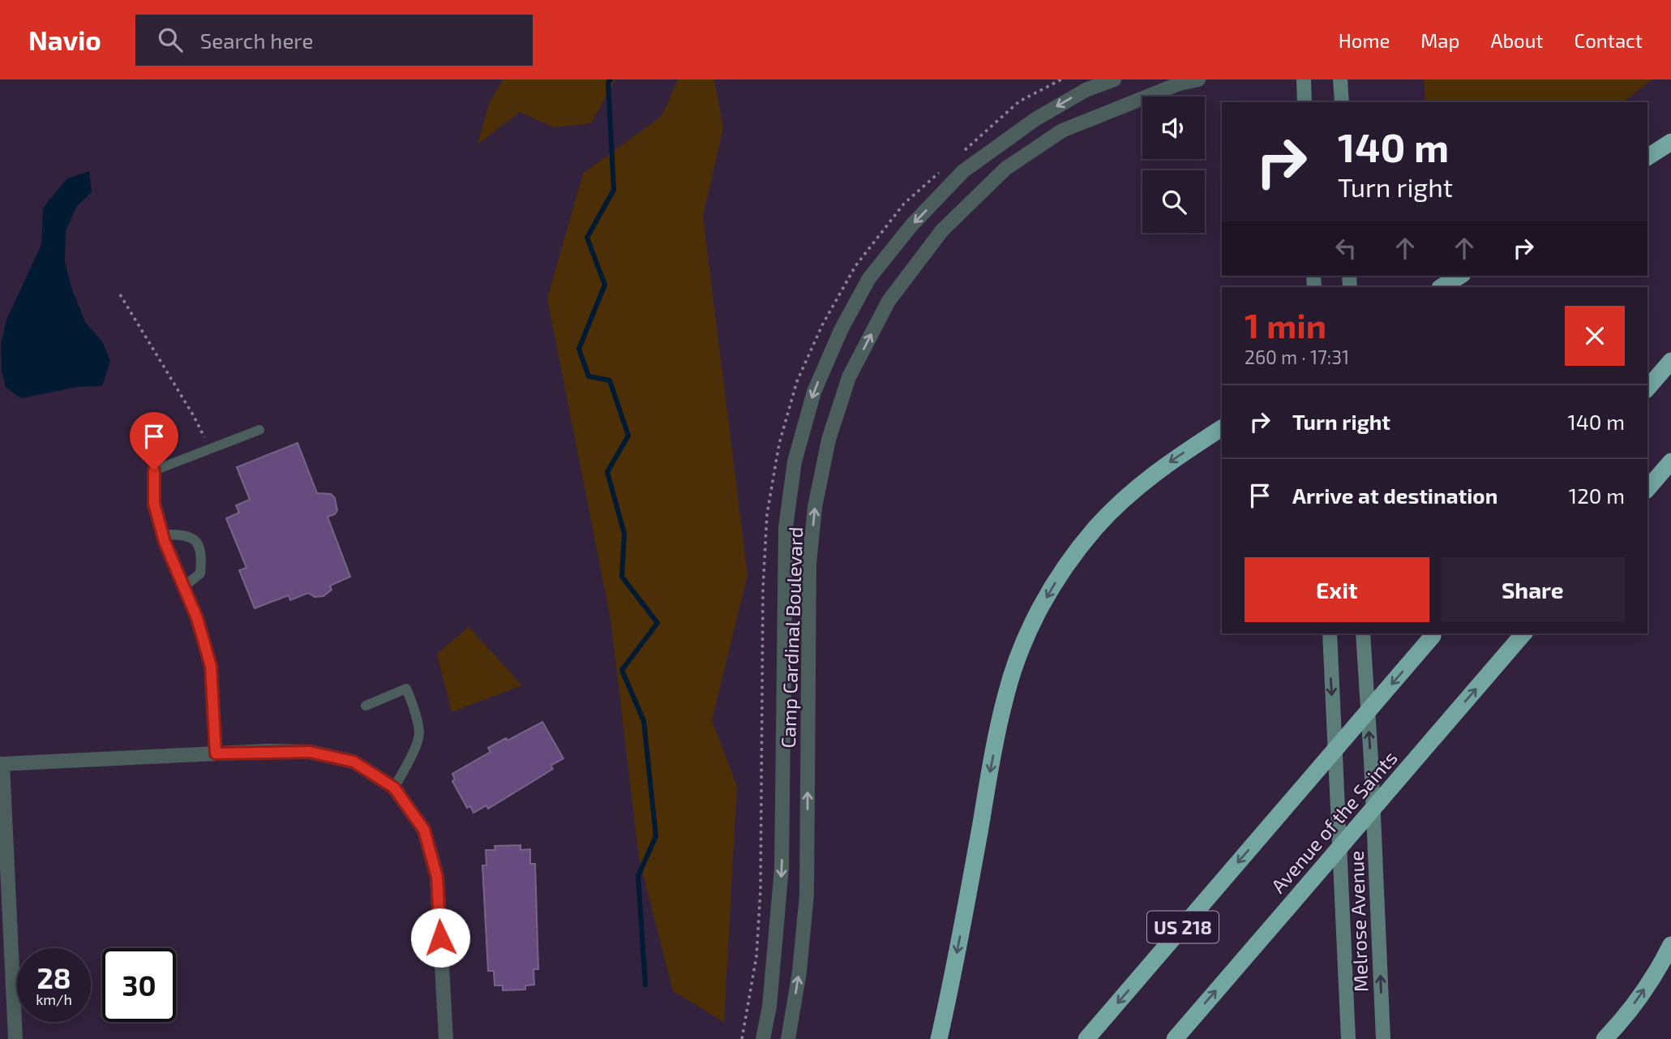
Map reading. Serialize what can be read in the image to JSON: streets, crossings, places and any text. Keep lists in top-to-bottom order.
{
  "streets": {
    "highway": ["Avenue of the Saints", "US 218"],
    "main road": ["Melrose Avenue"],
    "street": ["Camp Cardinal Boulevard"]
  },
  "page": {
    "header": "Navio",
    "search": "Search here",
    "nav": [
      "Home",
      "Map",
      "About",
      "Contact"
    ],
    "turn": ["140 m", "Turn right"],
    "heading": ["1 min", "260 m · 17:31"],
    "list": [
      {
        "name": "Turn right",
        "value": "140 m"
      },
      {
        "name": "Arrive at destination",
        "value": "120 m"
      }
    ],
    "buttons": ["Exit", "Share"],
    "speed": "28 km/h",
    "limit": "30"
  }
}
